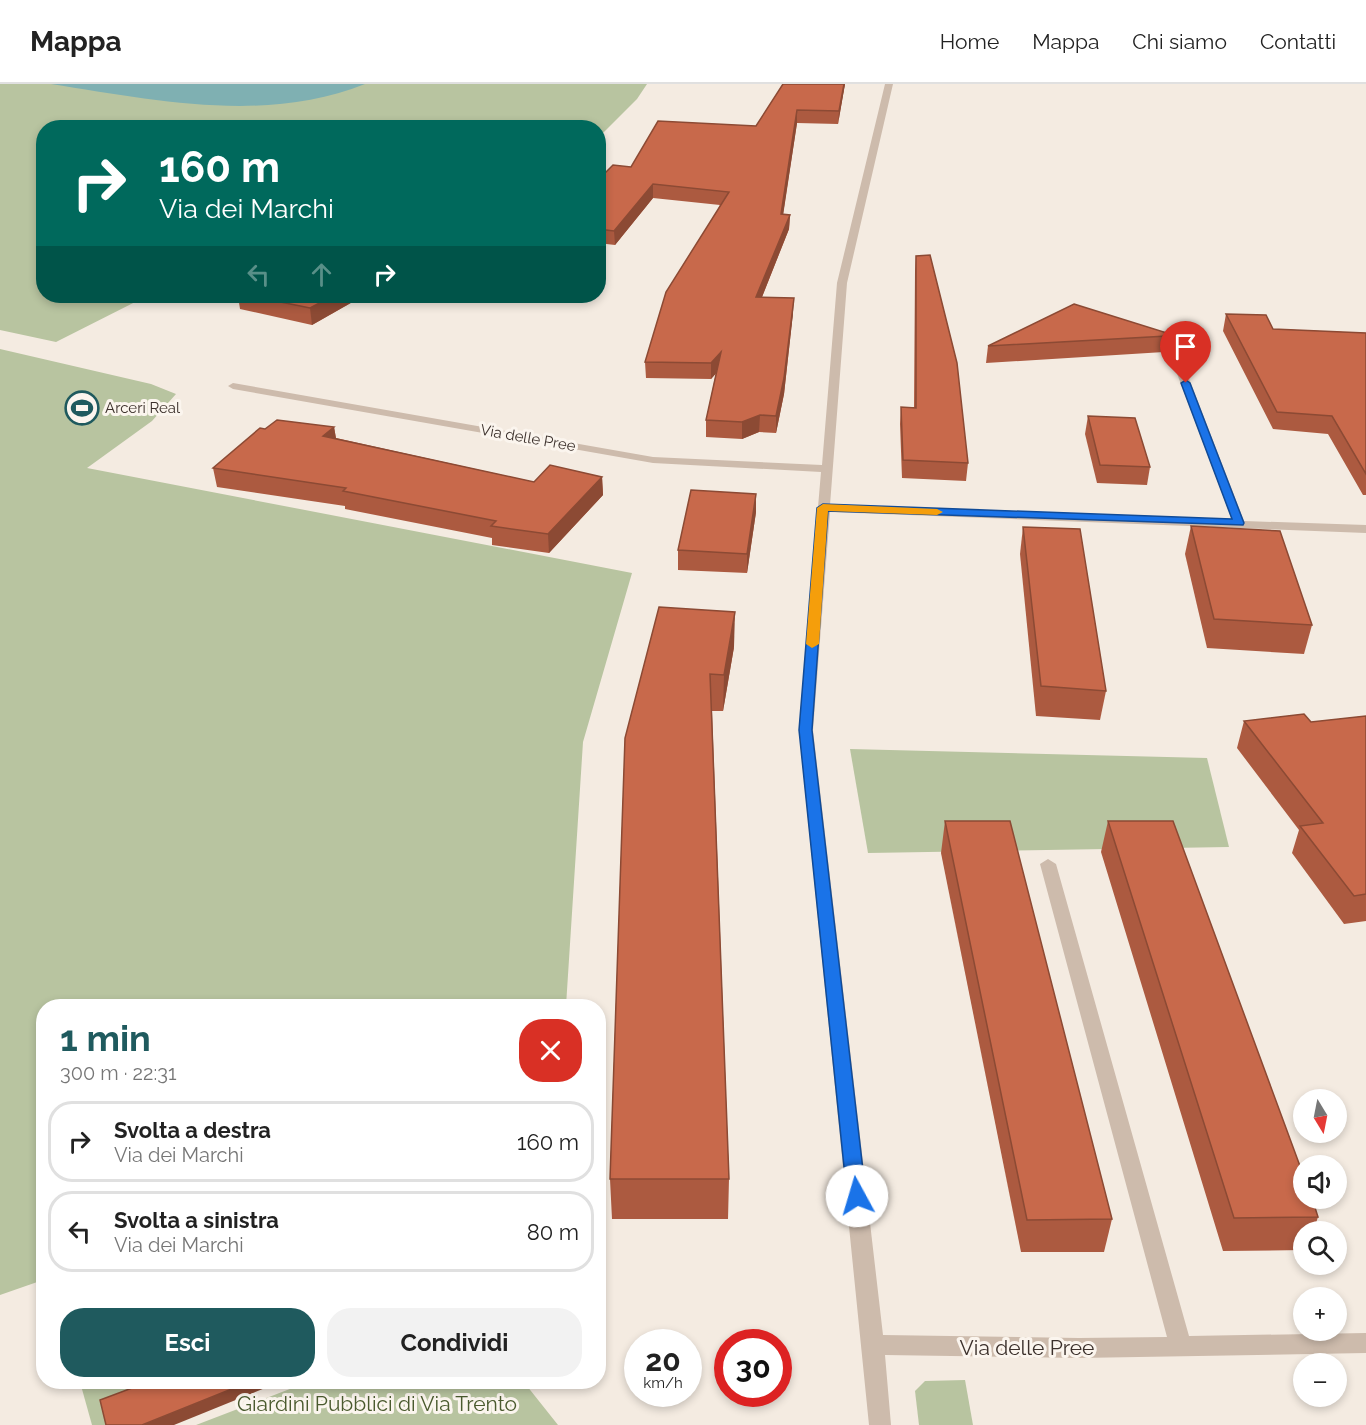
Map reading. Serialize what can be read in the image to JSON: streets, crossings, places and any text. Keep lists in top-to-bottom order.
{
  "streets": {
    "street": ["Via delle Pree"]
  },
  "parks": ["Giardini Pubblici di Via Trento"],
  "places": {
    "sports": ["Arceri Real"]
  },
  "north": "bottom",
  "page": {
    "header": "Mappa",
    "nav": [
      "Home",
      "Mappa",
      "Chi siamo",
      "Contatti"
    ],
    "turn": ["160 m", "Via dei Marchi"],
    "heading": ["1 min", "300 m · 22:31"],
    "map_buttons": ["+", "−"],
    "list": [
      {
        "name": "Svolta a destra",
        "note": "Via dei Marchi",
        "value": "160 m"
      },
      {
        "name": "Svolta a sinistra",
        "note": "Via dei Marchi",
        "value": "80 m"
      }
    ],
    "buttons": ["Esci", "Condividi"],
    "speed": "20 km/h",
    "limit": "30"
  }
}
